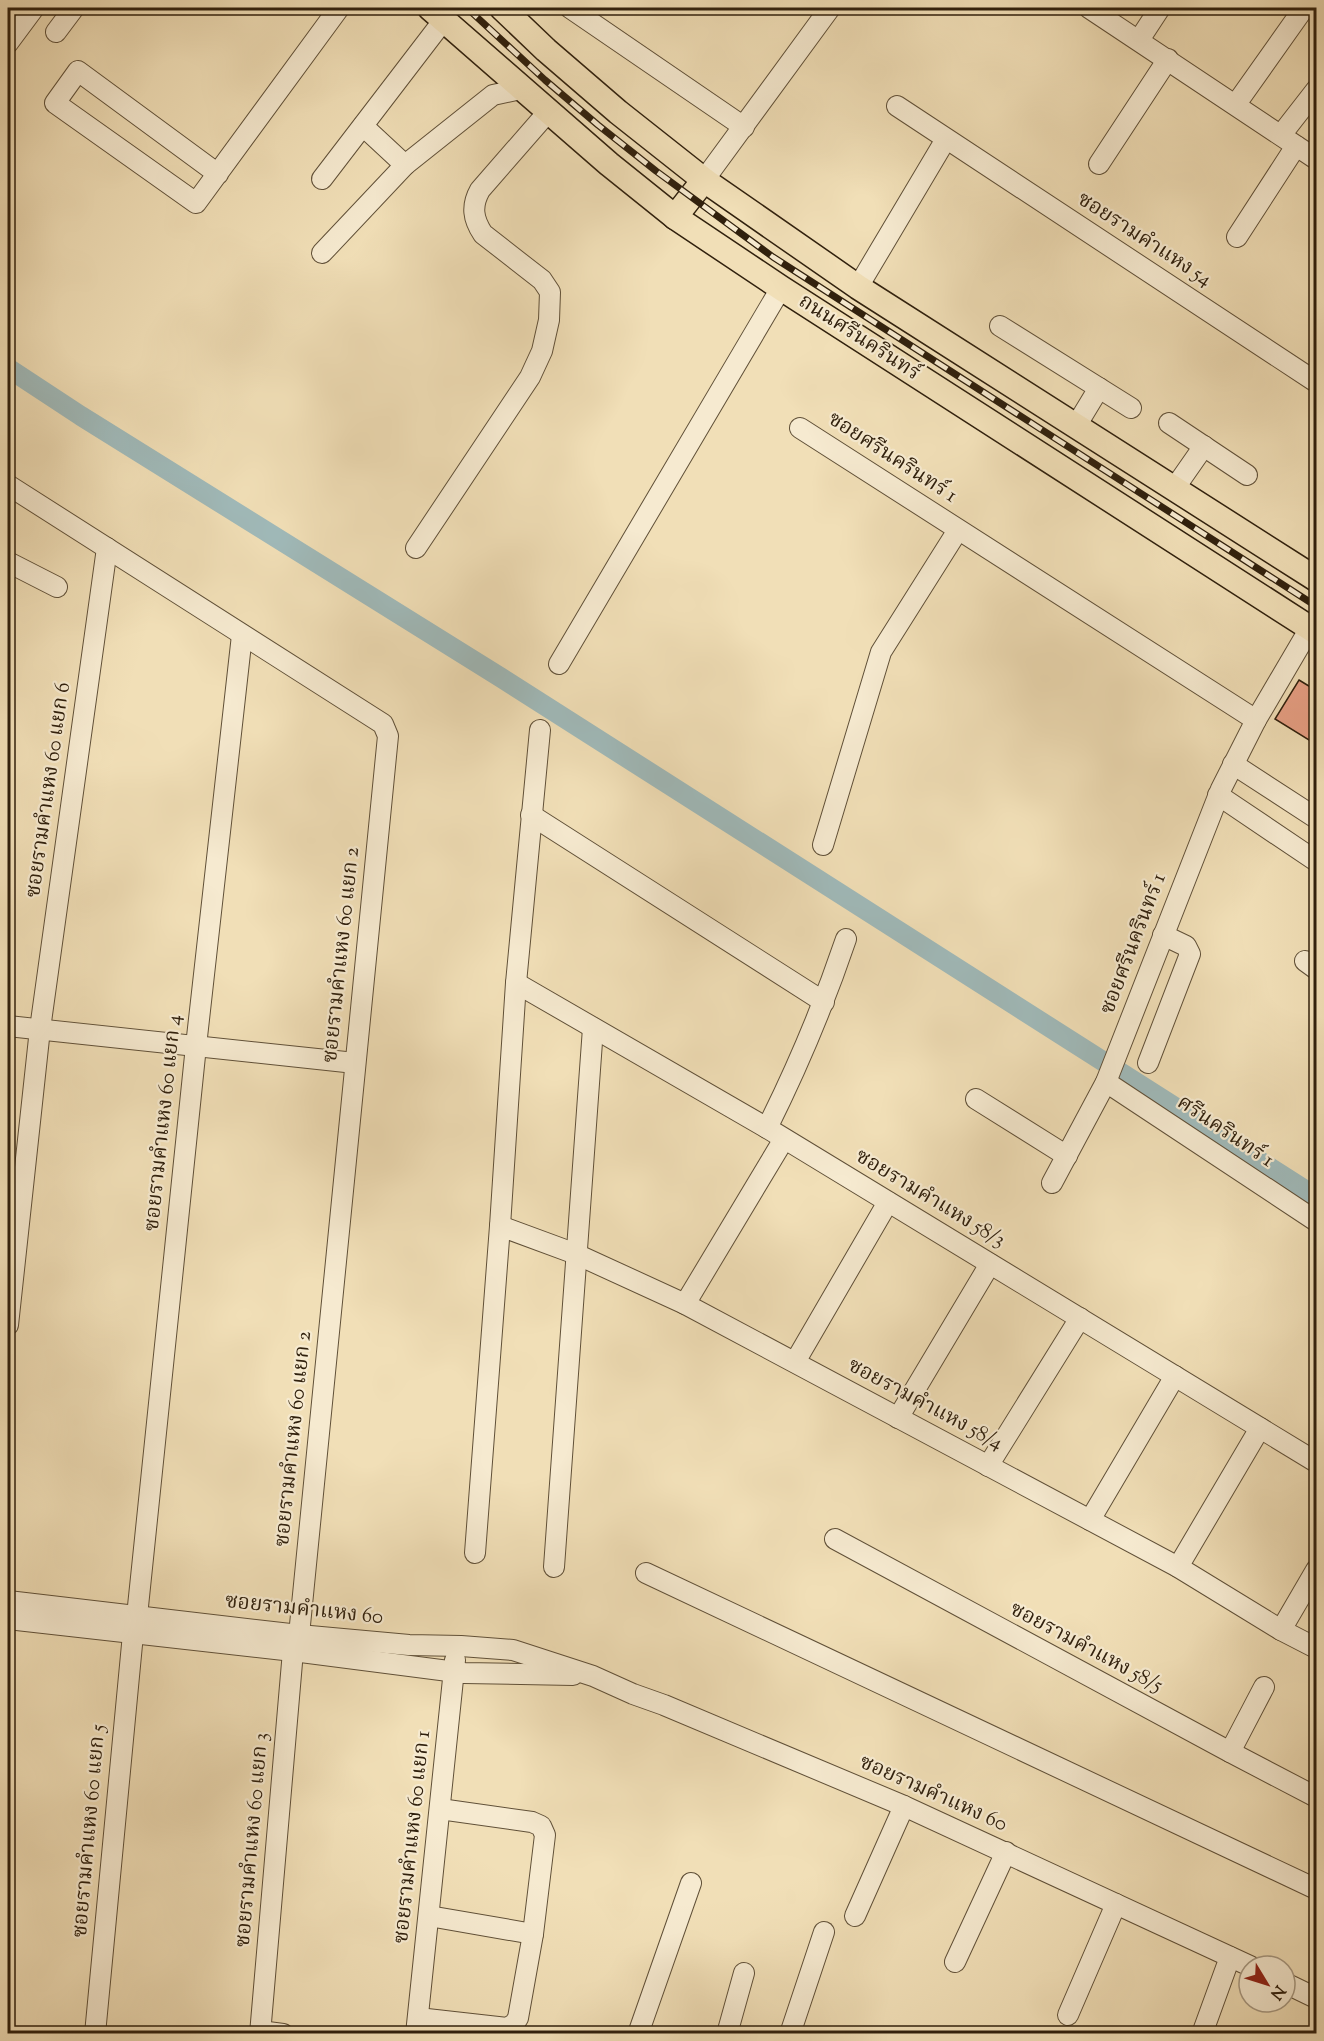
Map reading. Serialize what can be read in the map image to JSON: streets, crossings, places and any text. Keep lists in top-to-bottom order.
{
  "streets": {
    "main road": ["ถนนศรีนครินทร์"],
    "street": [
      "ซอยรามคำแหง 54",
      "ซอยศรีนครินทร์ 1",
      "ซอยรามคำแหง 60 แยก 6",
      "ซอยรามคำแหง 60 แยก 2",
      "ซอยรามคำแหง 60 แยก 4",
      "ศรีนครินทร์ 1",
      "ซอยรามคำแหง 58/3",
      "ซอยรามคำแหง 58/4",
      "ซอยรามคำแหง 60",
      "ซอยรามคำแหง 58/5",
      "ซอยรามคำแหง 60 แยก 5",
      "ซอยรามคำแหง 60 แยก 1",
      "ซอยรามคำแหง 60 แยก 3"
    ]
  },
  "crossings": [
    ["ถนนศรีนครินทร์", "ซอยศรีนครินทร์ 1"],
    ["ซอยศรีนครินทร์ 1", "ศรีนครินทร์ 1"],
    ["ซอยรามคำแหง 60 แยก 6", "ซอยรามคำแหง 60 แยก 2"],
    ["ซอยรามคำแหง 60 แยก 2", "ซอยรามคำแหง 60 แยก 4"],
    ["ซอยรามคำแหง 60 แยก 2", "ซอยรามคำแหง 60"],
    ["ซอยรามคำแหง 60 แยก 2", "ซอยรามคำแหง 60 แยก 3"],
    ["ซอยรามคำแหง 60 แยก 4", "ซอยรามคำแหง 60"],
    ["ซอยรามคำแหง 60 แยก 4", "ซอยรามคำแหง 60 แยก 5"],
    ["ซอยรามคำแหง 60", "ซอยรามคำแหง 60 แยก 5"],
    ["ซอยรามคำแหง 60", "ซอยรามคำแหง 60 แยก 1"],
    ["ซอยรามคำแหง 60", "ซอยรามคำแหง 60 แยก 3"]
  ],
  "north": "bottom right"
}
